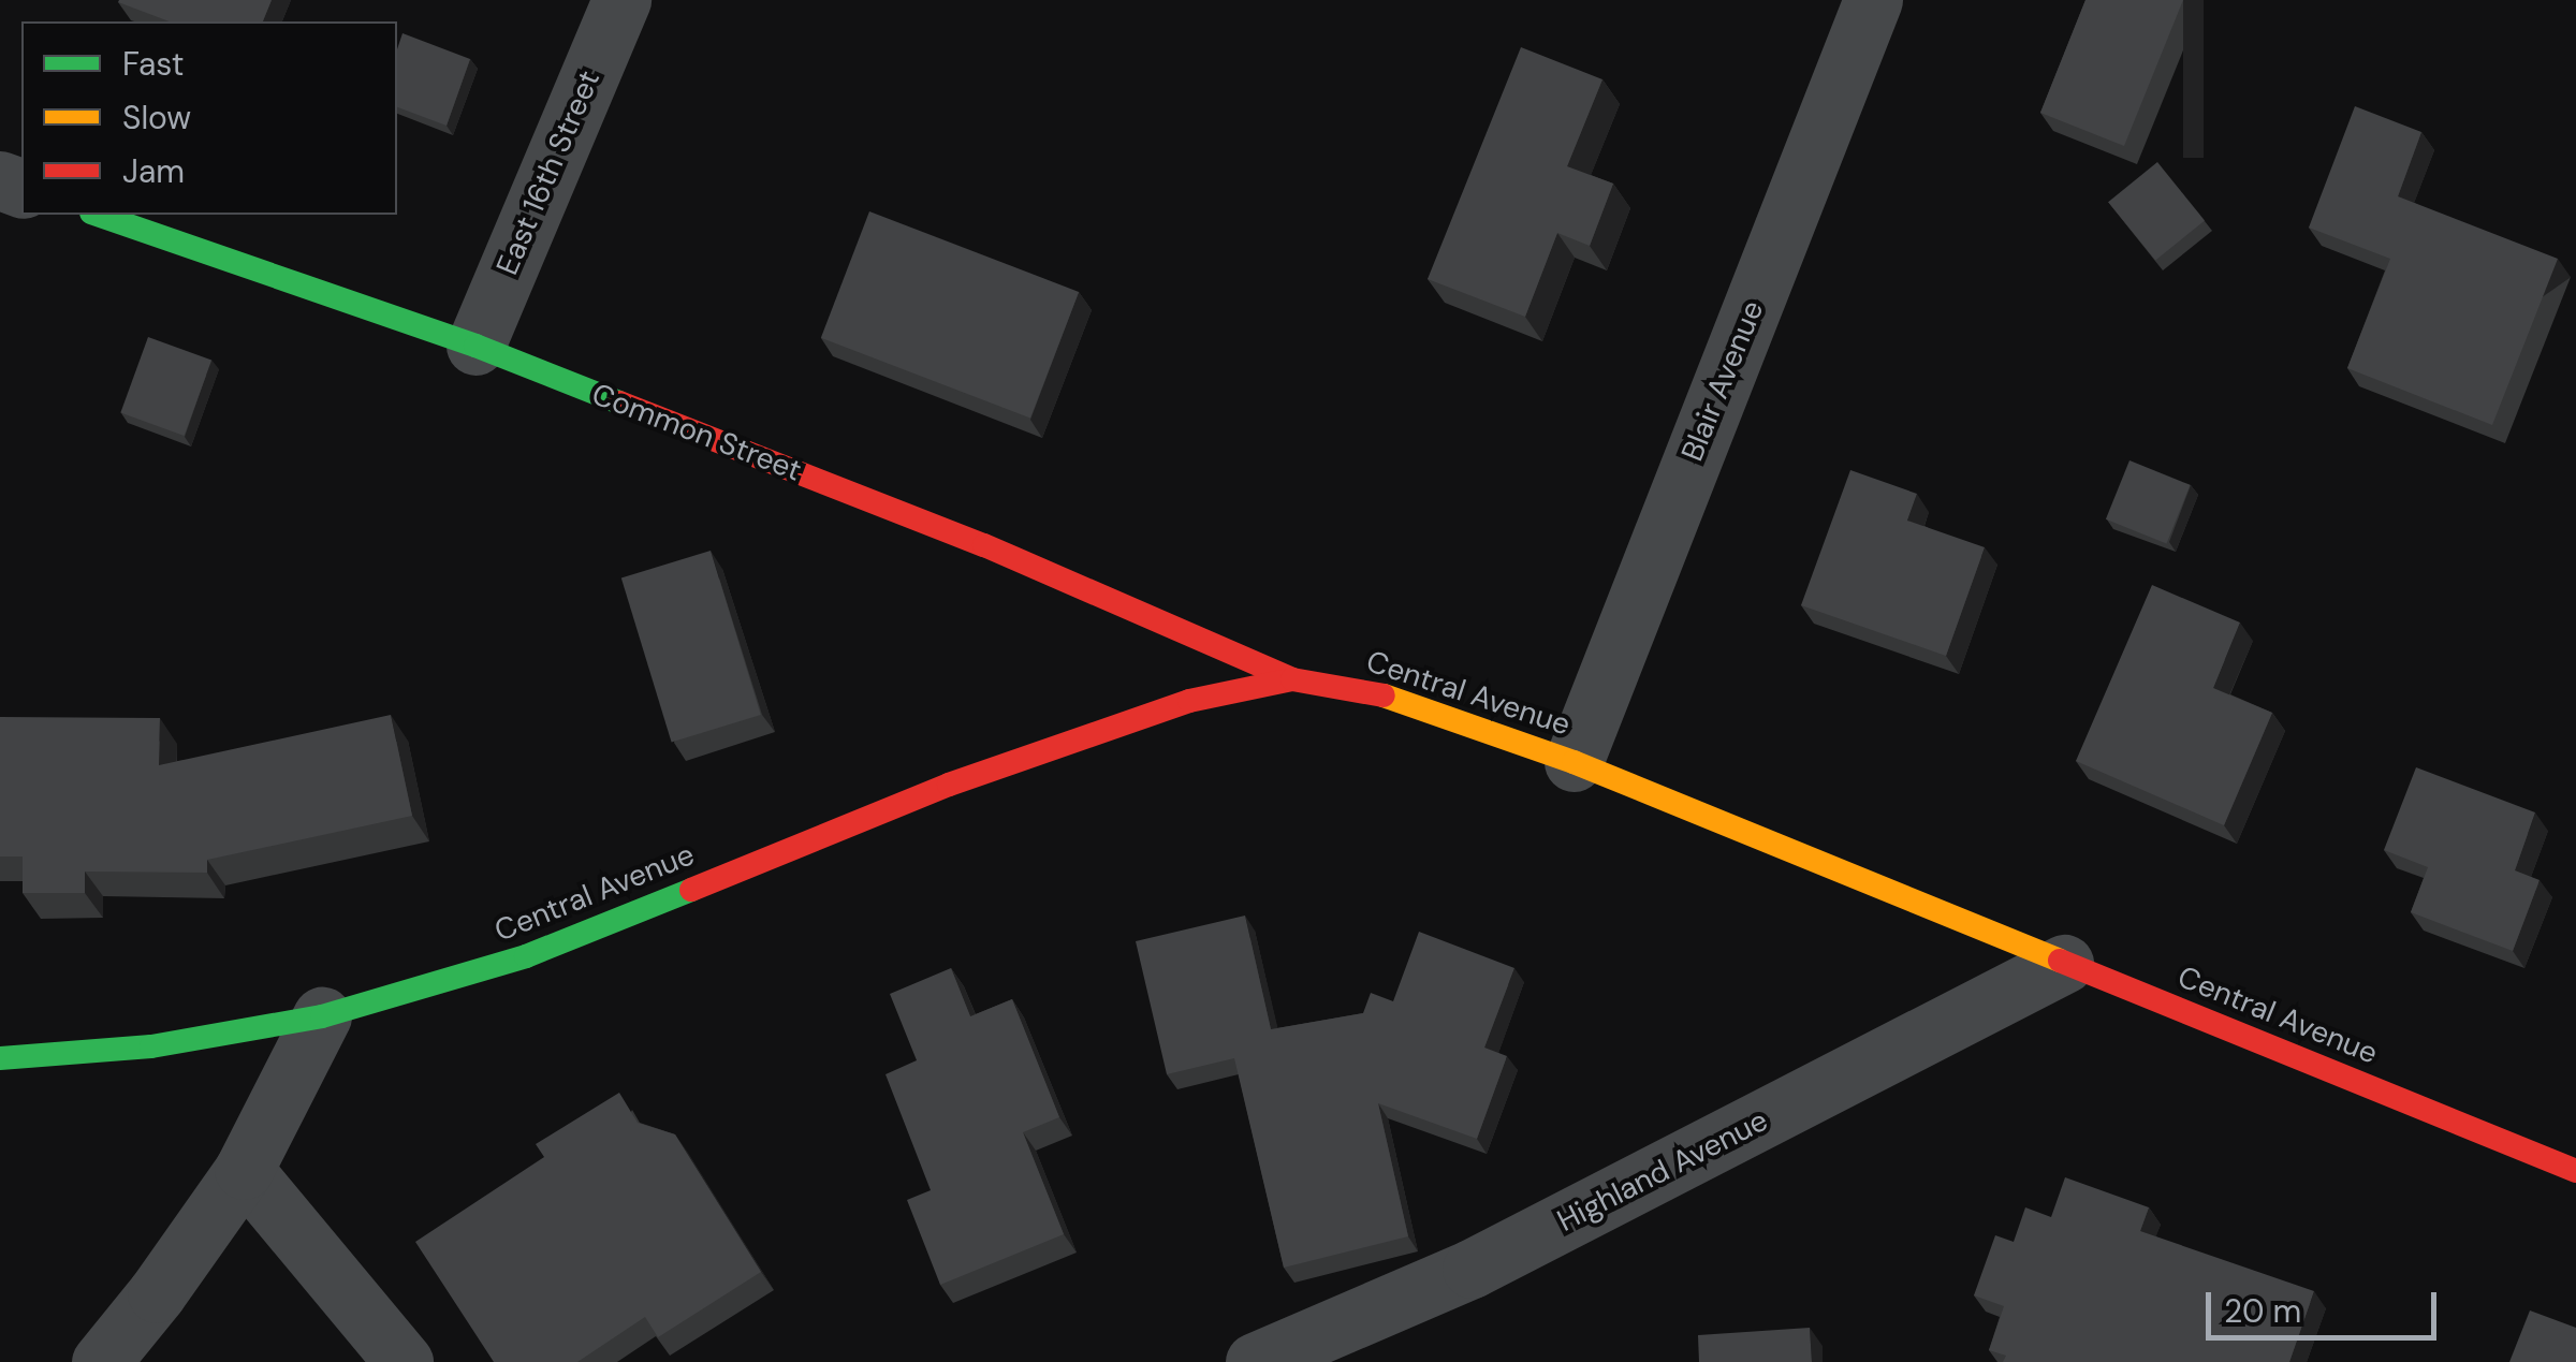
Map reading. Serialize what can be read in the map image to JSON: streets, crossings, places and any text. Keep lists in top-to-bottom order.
{
  "streets": {
    "street": [
      "East 16th Street",
      "Blair Avenue",
      "Common Street",
      "Central Avenue",
      "Highland Avenue"
    ]
  },
  "crossings": [
    ["East 16th Street", "Common Street"],
    ["Blair Avenue", "Central Avenue"],
    ["Common Street", "Central Avenue"],
    ["Central Avenue", "Highland Avenue"]
  ],
  "legend": ["Fast", "Slow", "Jam"],
  "scale_bar": "20 m"
}
